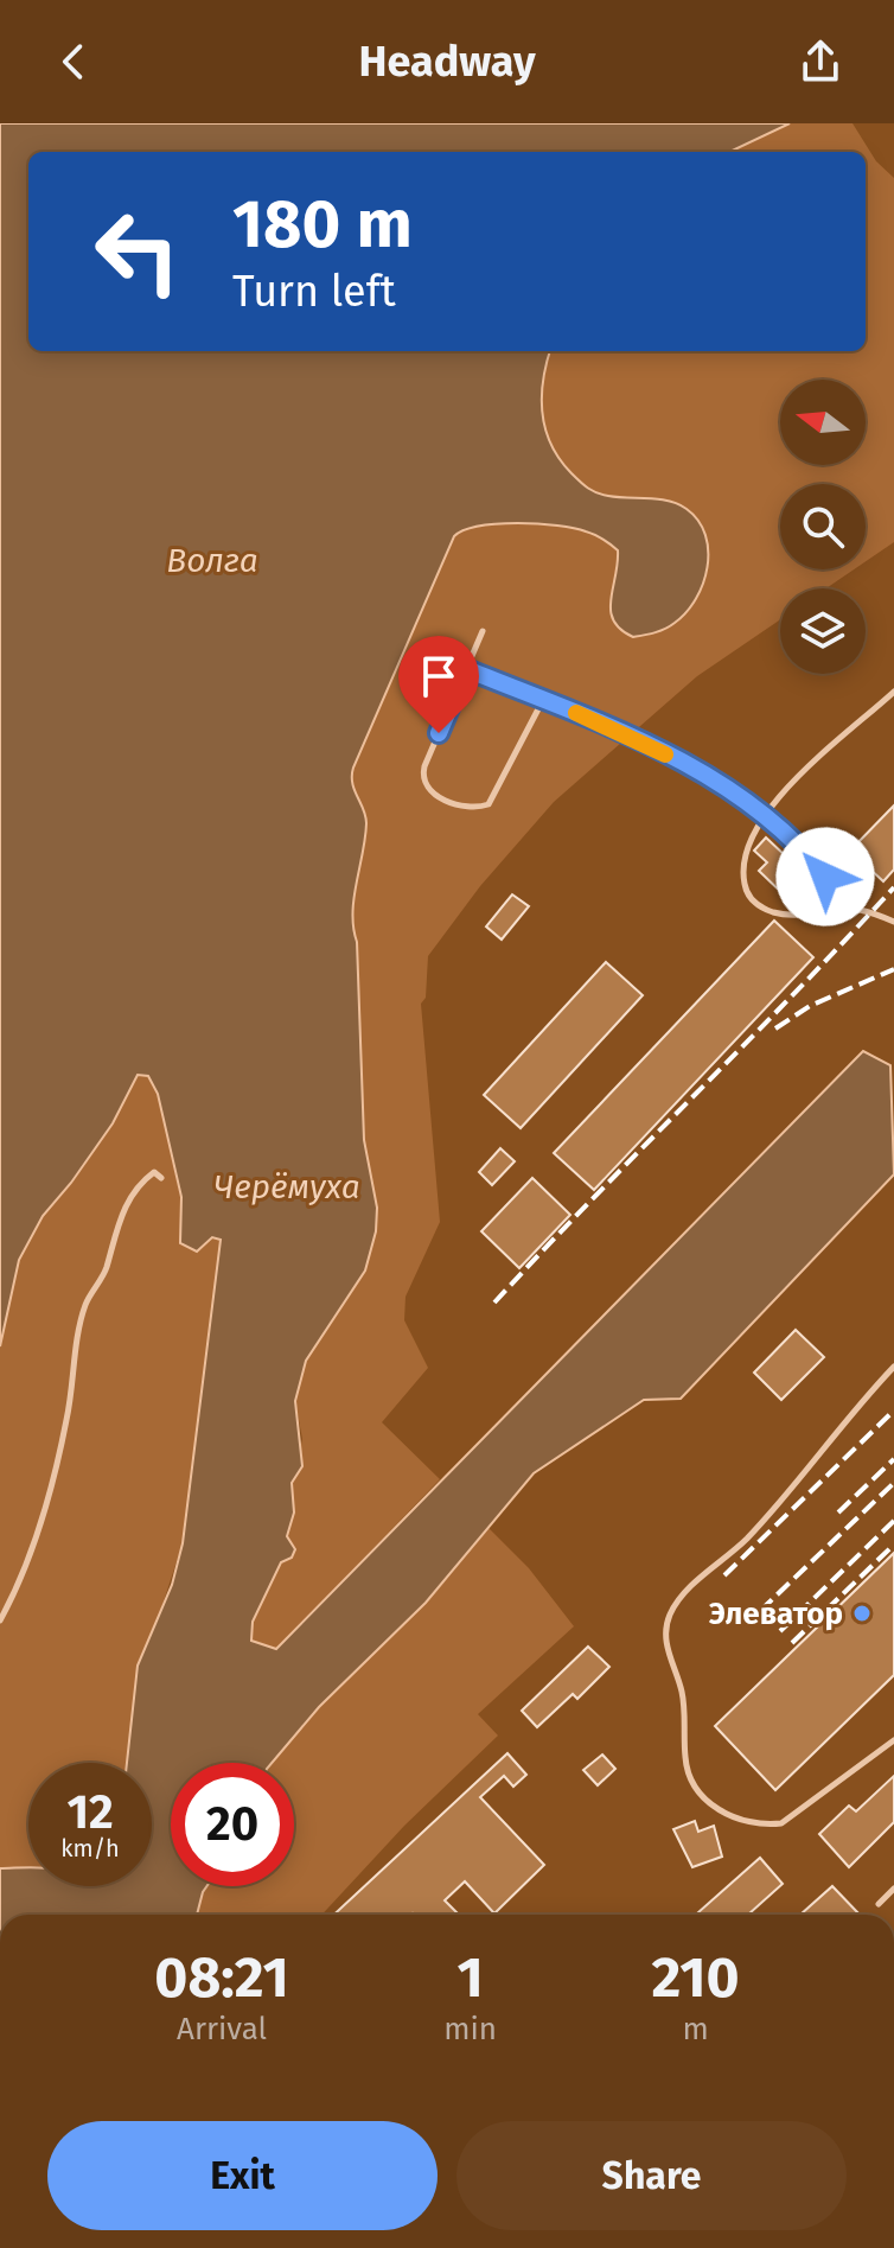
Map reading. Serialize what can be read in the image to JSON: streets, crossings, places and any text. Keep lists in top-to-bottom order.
{
  "water": ["Волга", "Черёмуха"],
  "places": ["Элеватор"],
  "north": "left",
  "page": {
    "header": "Headway",
    "turn": ["180 m", "Turn left"],
    "speed": "12 km/h",
    "limit": "20",
    "eta": [
      "08:21",
      "Arrival",
      "1",
      "min",
      "210",
      "m"
    ],
    "buttons": ["Exit", "Share"]
  }
}
